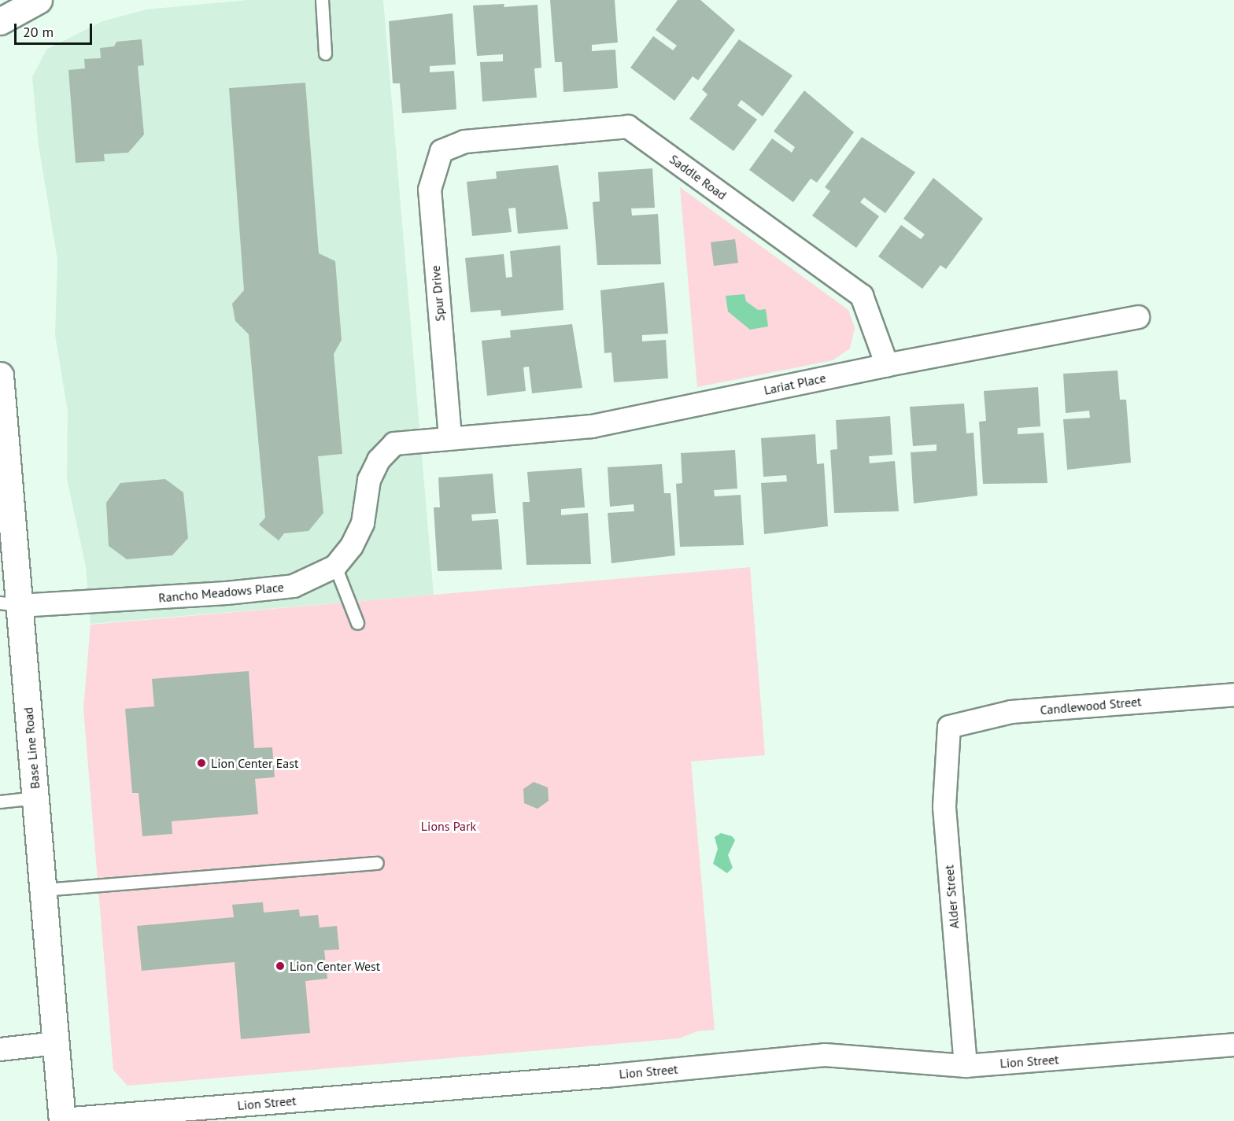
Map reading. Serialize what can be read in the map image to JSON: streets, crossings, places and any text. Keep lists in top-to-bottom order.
{
  "streets": {
    "main road": ["Base Line Road"],
    "street": [
      "Saddle Road",
      "Spur Drive",
      "Lariat Place",
      "Rancho Meadows Place",
      "Candlewood Street",
      "Alder Street",
      "Lion Street"
    ]
  },
  "crossings": [
    ["Saddle Road", "Spur Drive"],
    ["Saddle Road", "Lariat Place"],
    ["Spur Drive", "Lariat Place"],
    ["Spur Drive", "Rancho Meadows Place"],
    ["Lariat Place", "Rancho Meadows Place"],
    ["Rancho Meadows Place", "Base Line Road"],
    ["Candlewood Street", "Alder Street"],
    ["Base Line Road", "Lion Street"],
    ["Alder Street", "Lion Street"]
  ],
  "parks": ["Lions Park"],
  "places": ["Lion Center East", "Lion Center West"],
  "scale_bar": "20 m"
}
